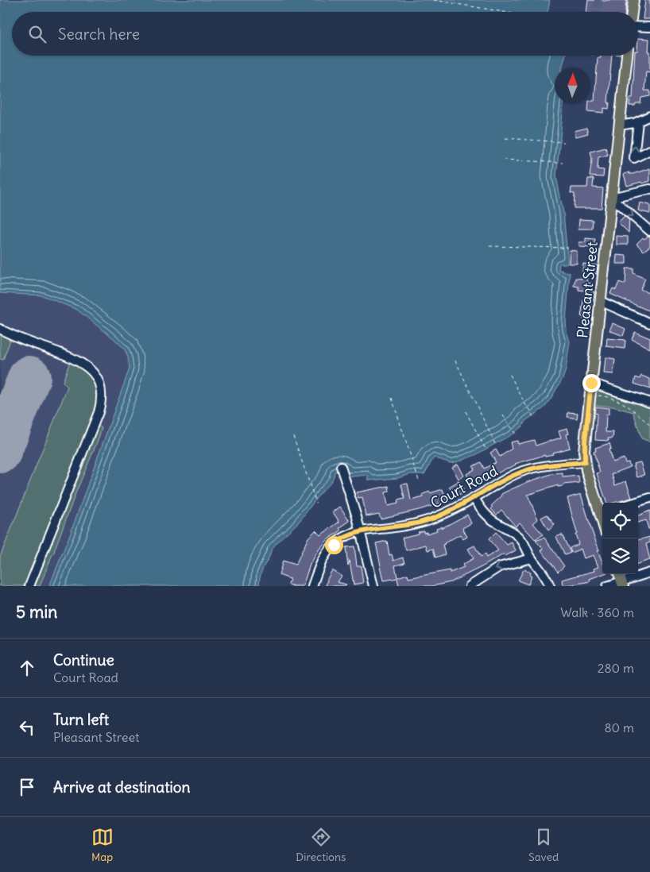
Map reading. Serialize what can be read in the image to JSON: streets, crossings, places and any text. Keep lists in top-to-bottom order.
{
  "streets": {
    "main road": ["Pleasant Street"],
    "street": ["Court Road"]
  },
  "crossings": [
    ["Pleasant Street", "Court Road"]
  ],
  "north": "top",
  "page": {
    "search": "Search here",
    "heading": ["5 min", "Walk · 360 m"],
    "list": [
      ["Continue", "Court Road", "280 m"],
      ["Turn left", "Pleasant Street", "80 m"],
      "Arrive at destination"
    ],
    "nav": ["Map", "Directions", "Saved"]
  }
}
